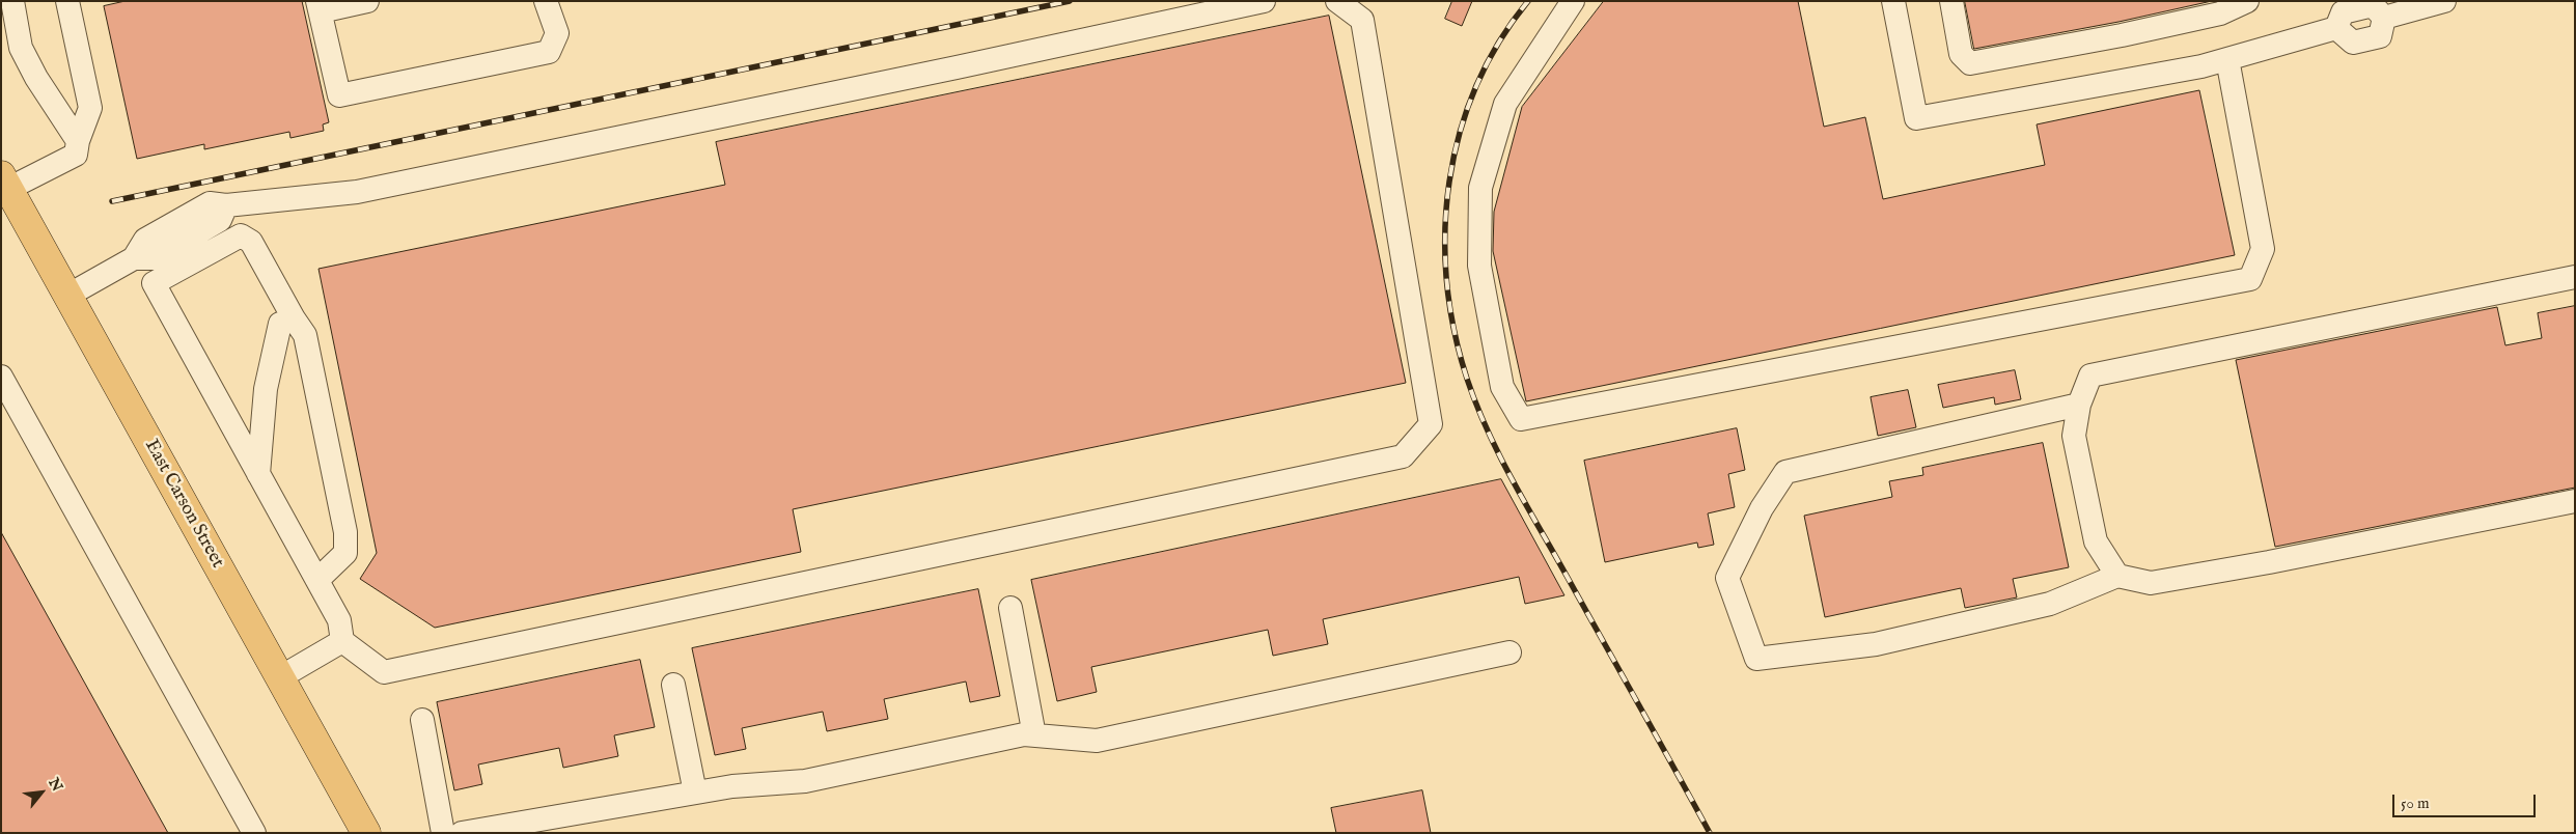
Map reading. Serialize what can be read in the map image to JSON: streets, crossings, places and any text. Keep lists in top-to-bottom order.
{
  "streets": {
    "main road": ["East Carson Street"]
  },
  "scale_bar": "50 m",
  "north": "top right"
}
